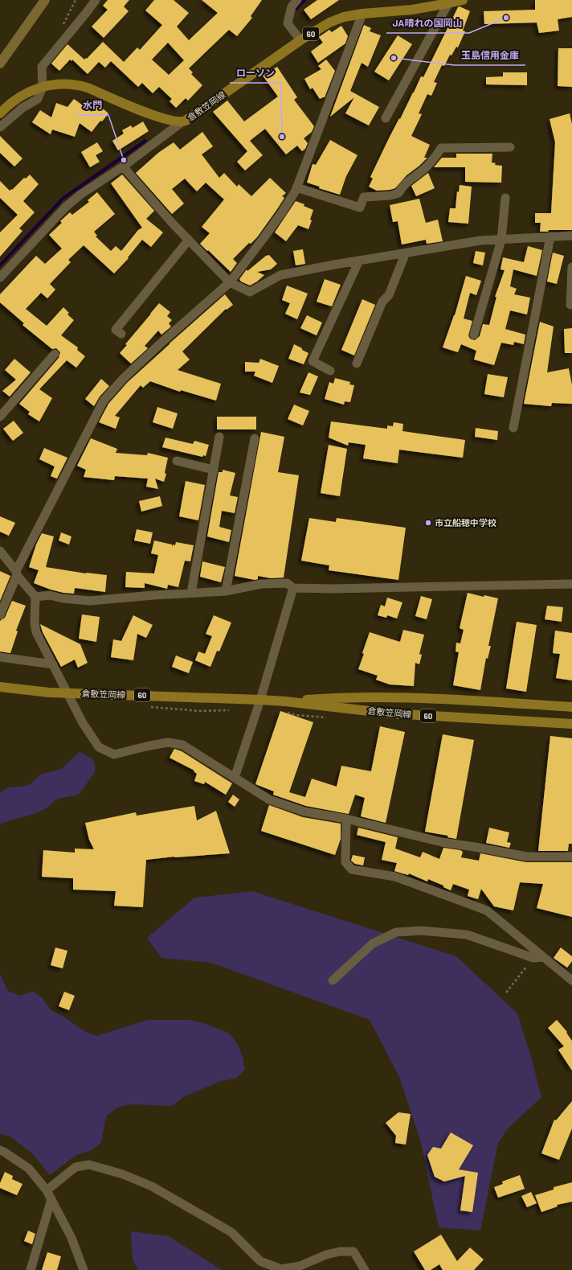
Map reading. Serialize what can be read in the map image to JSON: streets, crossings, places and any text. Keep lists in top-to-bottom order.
{
  "streets": {
    "main road": ["60", "倉敷笠岡線"]
  },
  "places": [
    "JA晴れの国岡山",
    "玉島信用金庫",
    "ローソン",
    "水門",
    "市立船穂中学校"
  ]
}
